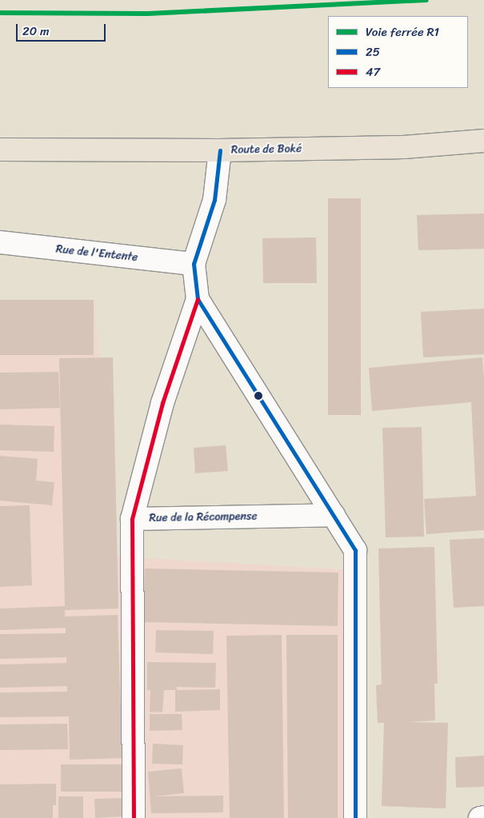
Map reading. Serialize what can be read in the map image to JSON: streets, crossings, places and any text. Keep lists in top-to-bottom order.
{
  "streets": {
    "main road": ["Route de Boké"],
    "street": ["Rue de l'Entente", "Rue de la Récompense"]
  },
  "lines": ["rail line R1", "transit line 25", "transit line 47"],
  "legend": ["Voie ferrée R1", "25", "47"],
  "scale_bar": "20 m"
}
